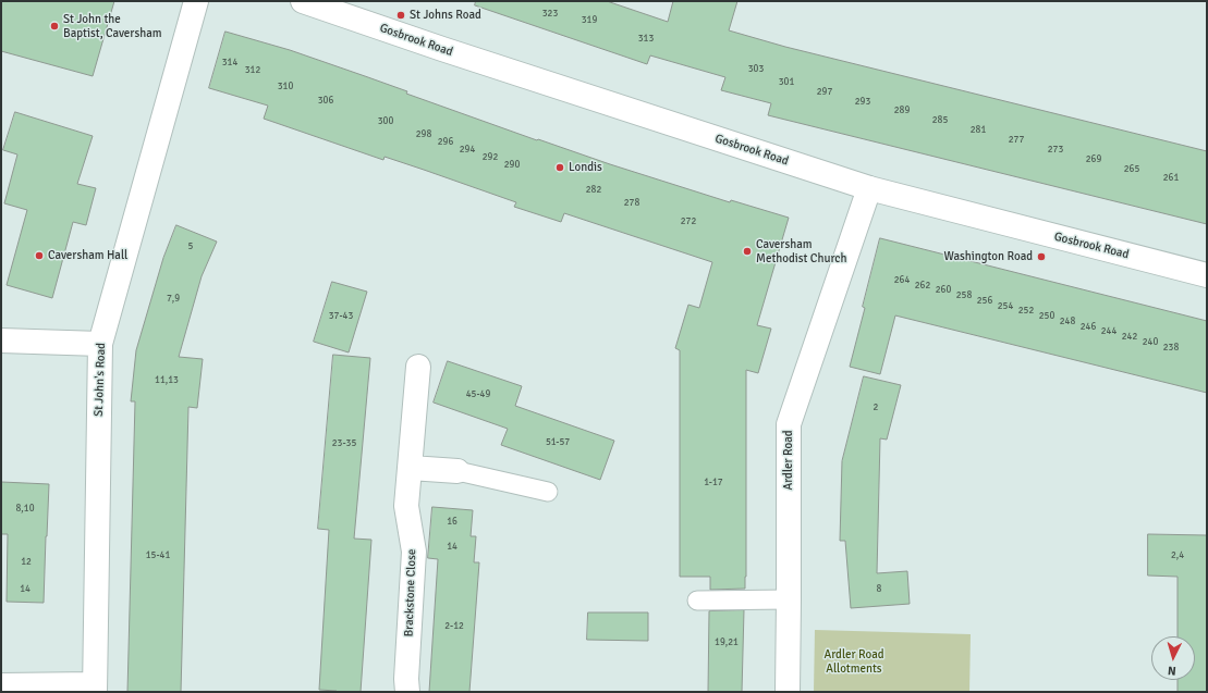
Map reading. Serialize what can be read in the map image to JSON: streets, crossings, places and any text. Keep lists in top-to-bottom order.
{
  "streets": {
    "street": [
      "Gosbrook Road",
      "St John's Road",
      "Ardler Road",
      "Brackstone Close"
    ]
  },
  "crossings": [
    ["Gosbrook Road", "Ardler Road"]
  ],
  "parks": ["Ardler Road Allotments"],
  "places": [
    "St Johns Road",
    "St John the Baptist, Caversham",
    "Londis",
    "Caversham Methodist Church",
    "Caversham Hall",
    "Washington Road"
  ],
  "house_numbers": [
    "323",
    "319",
    "313",
    "314",
    "303",
    "312",
    "301",
    "310",
    "297",
    "306",
    "293",
    "289",
    "285",
    "300",
    "281",
    "298",
    "277",
    "296",
    "294",
    "273",
    "292",
    "269",
    "290",
    "265",
    "261",
    "282",
    "278",
    "272",
    "5",
    "264",
    "262",
    "260",
    "258",
    "7,9",
    "256",
    "254",
    "252",
    "37-43",
    "250",
    "248",
    "246",
    "244",
    "242",
    "240",
    "238",
    "11,13",
    "45-49",
    "2",
    "51-57",
    "23-35",
    "1-17",
    "8,10",
    "16",
    "14",
    "15-41",
    "2,4",
    "12",
    "14",
    "8",
    "2-12",
    "19,21"
  ],
  "north": "bottom"
}
